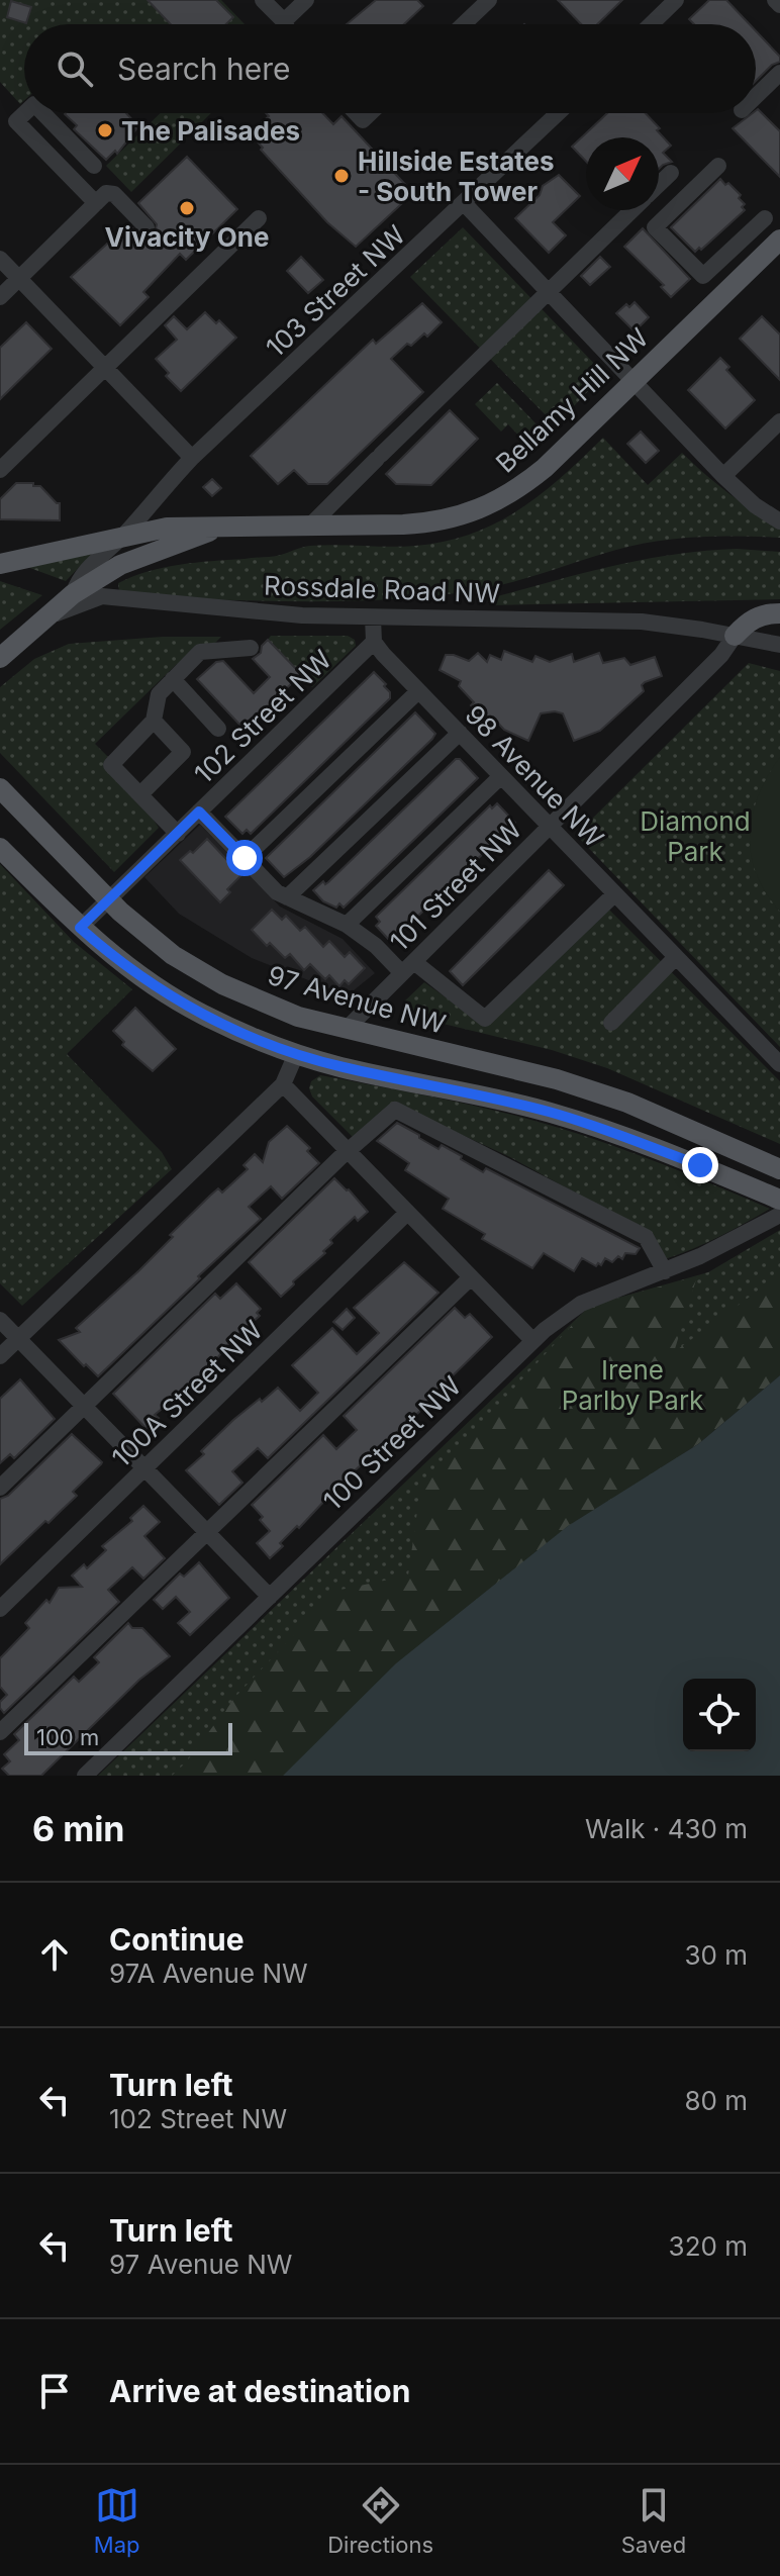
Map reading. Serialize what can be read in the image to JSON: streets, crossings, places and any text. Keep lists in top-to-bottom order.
{
  "streets": {
    "main road": ["Bellamy Hill NW", "Rossdale Road NW", "97 Avenue NW"],
    "street": [
      "103 Street NW",
      "102 Street NW",
      "98 Avenue NW",
      "101 Street NW",
      "100A Street NW",
      "100 Street NW"
    ]
  },
  "crossings": [
    ["103 Street NW", "Bellamy Hill NW"],
    ["Bellamy Hill NW", "Rossdale Road NW"],
    ["Rossdale Road NW", "101 Street NW"],
    ["102 Street NW", "98 Avenue NW"],
    ["102 Street NW", "97 Avenue NW"],
    ["98 Avenue NW", "101 Street NW"],
    ["101 Street NW", "97 Avenue NW"]
  ],
  "parks": ["Diamond Park", "Irene Parlby Park"],
  "places": ["The Palisades", "Hillside Estates - South Tower", "Vivacity One"],
  "scale_bar": "100 m",
  "north": "top right",
  "page": {
    "search": "Search here",
    "scale": "100 m",
    "heading": ["6 min", "Walk · 430 m"],
    "list": [
      ["Continue", "97A Avenue NW", "30 m"],
      ["Turn left", "102 Street NW", "80 m"],
      ["Turn left", "97 Avenue NW", "320 m"],
      "Arrive at destination"
    ],
    "nav": ["Map", "Directions", "Saved"]
  }
}
